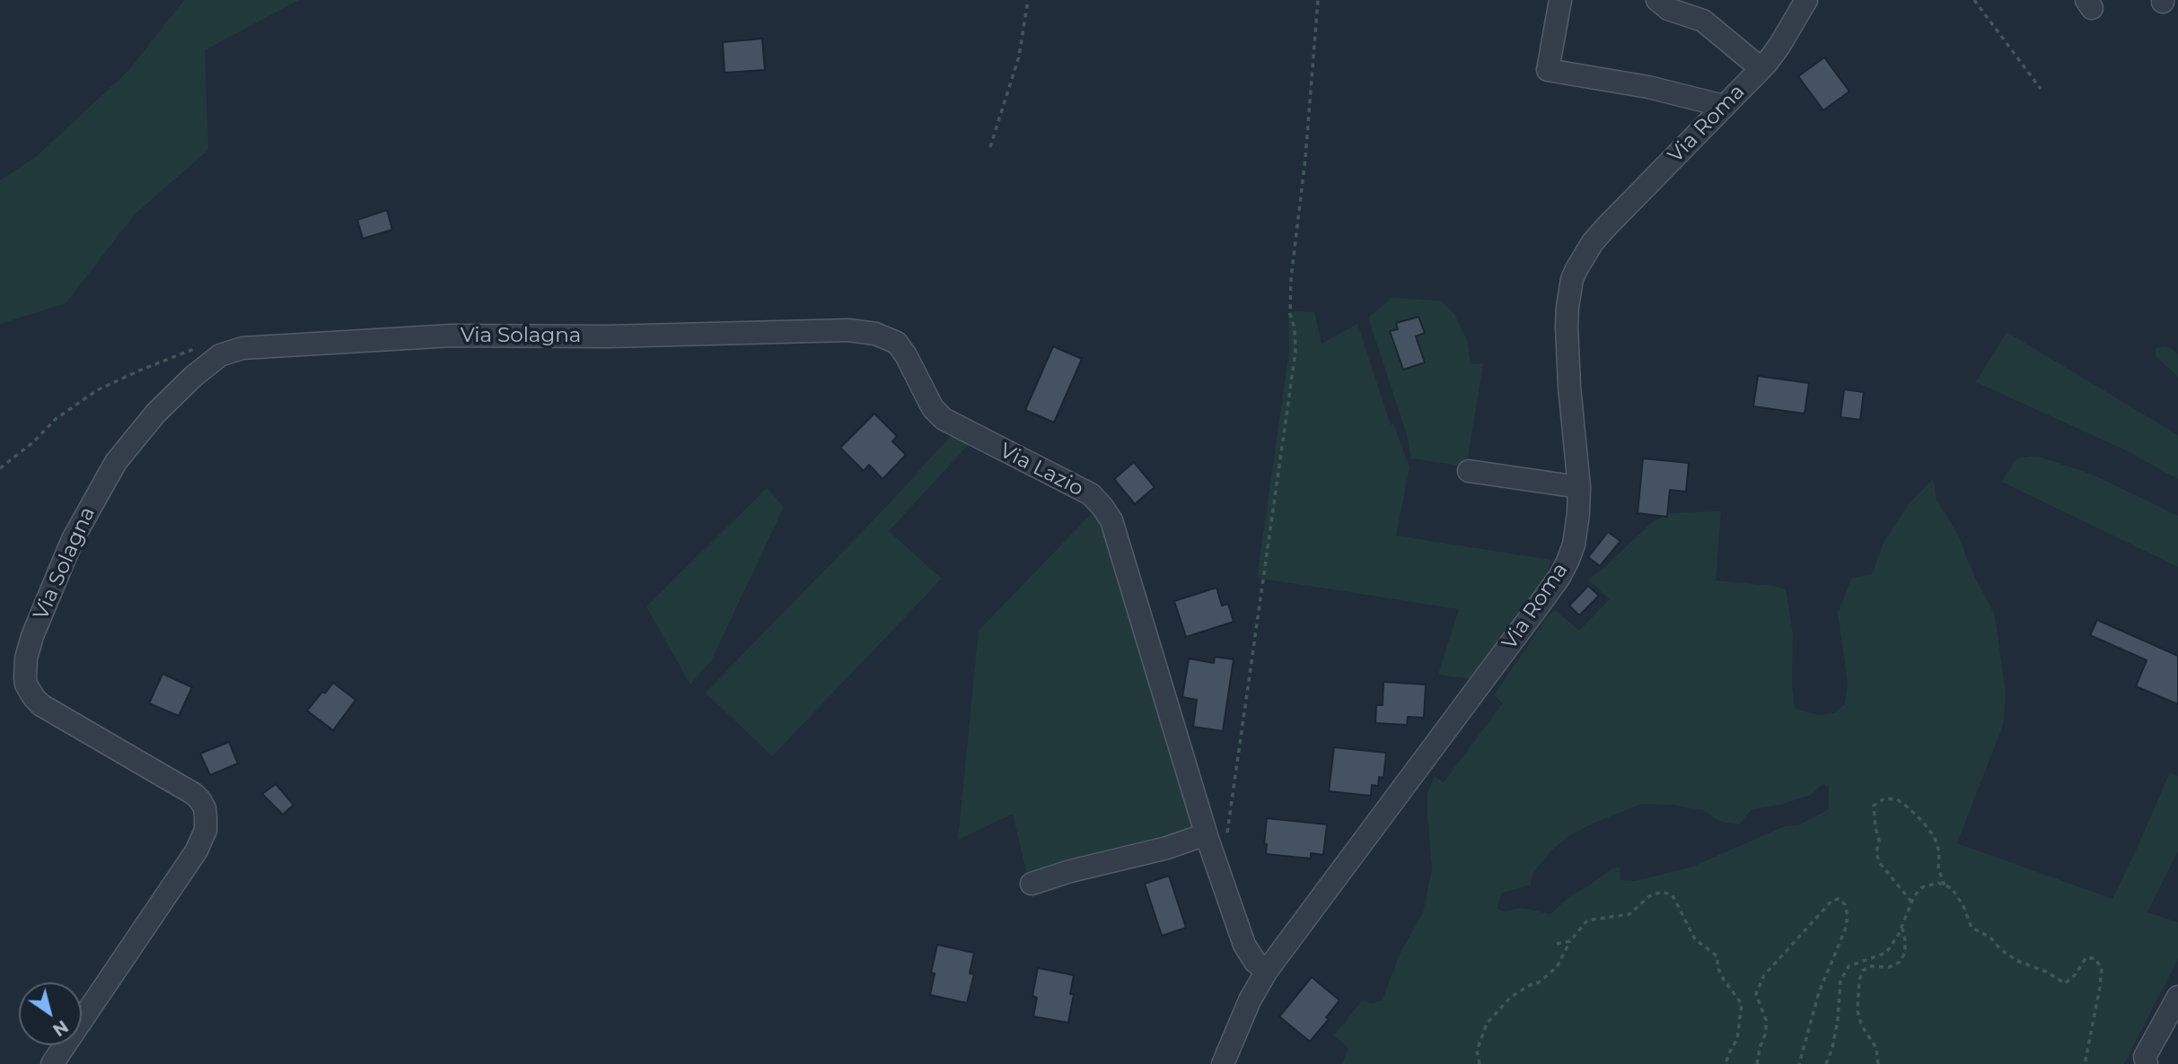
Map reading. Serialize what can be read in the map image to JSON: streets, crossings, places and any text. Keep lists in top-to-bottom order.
{
  "streets": {
    "street": ["Via Roma", "Via Solagna", "Via Lazio"]
  },
  "crossings": [
    ["Via Roma", "Via Lazio"],
    ["Via Solagna", "Via Lazio"]
  ],
  "north": "bottom right"
}
